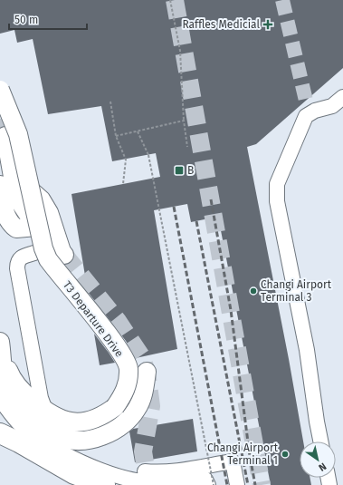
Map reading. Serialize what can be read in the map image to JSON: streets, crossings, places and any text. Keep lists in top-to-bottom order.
{
  "streets": {
    "main road": ["T3 Departure Drive"]
  },
  "places": {
    "health": ["Raffles Medicial"],
    "transit": ["B"],
    "other": ["Changi Airport Terminal 3", "Changi Airport Terminal 1"]
  },
  "scale_bar": "50 m",
  "north": "bottom right"
}
